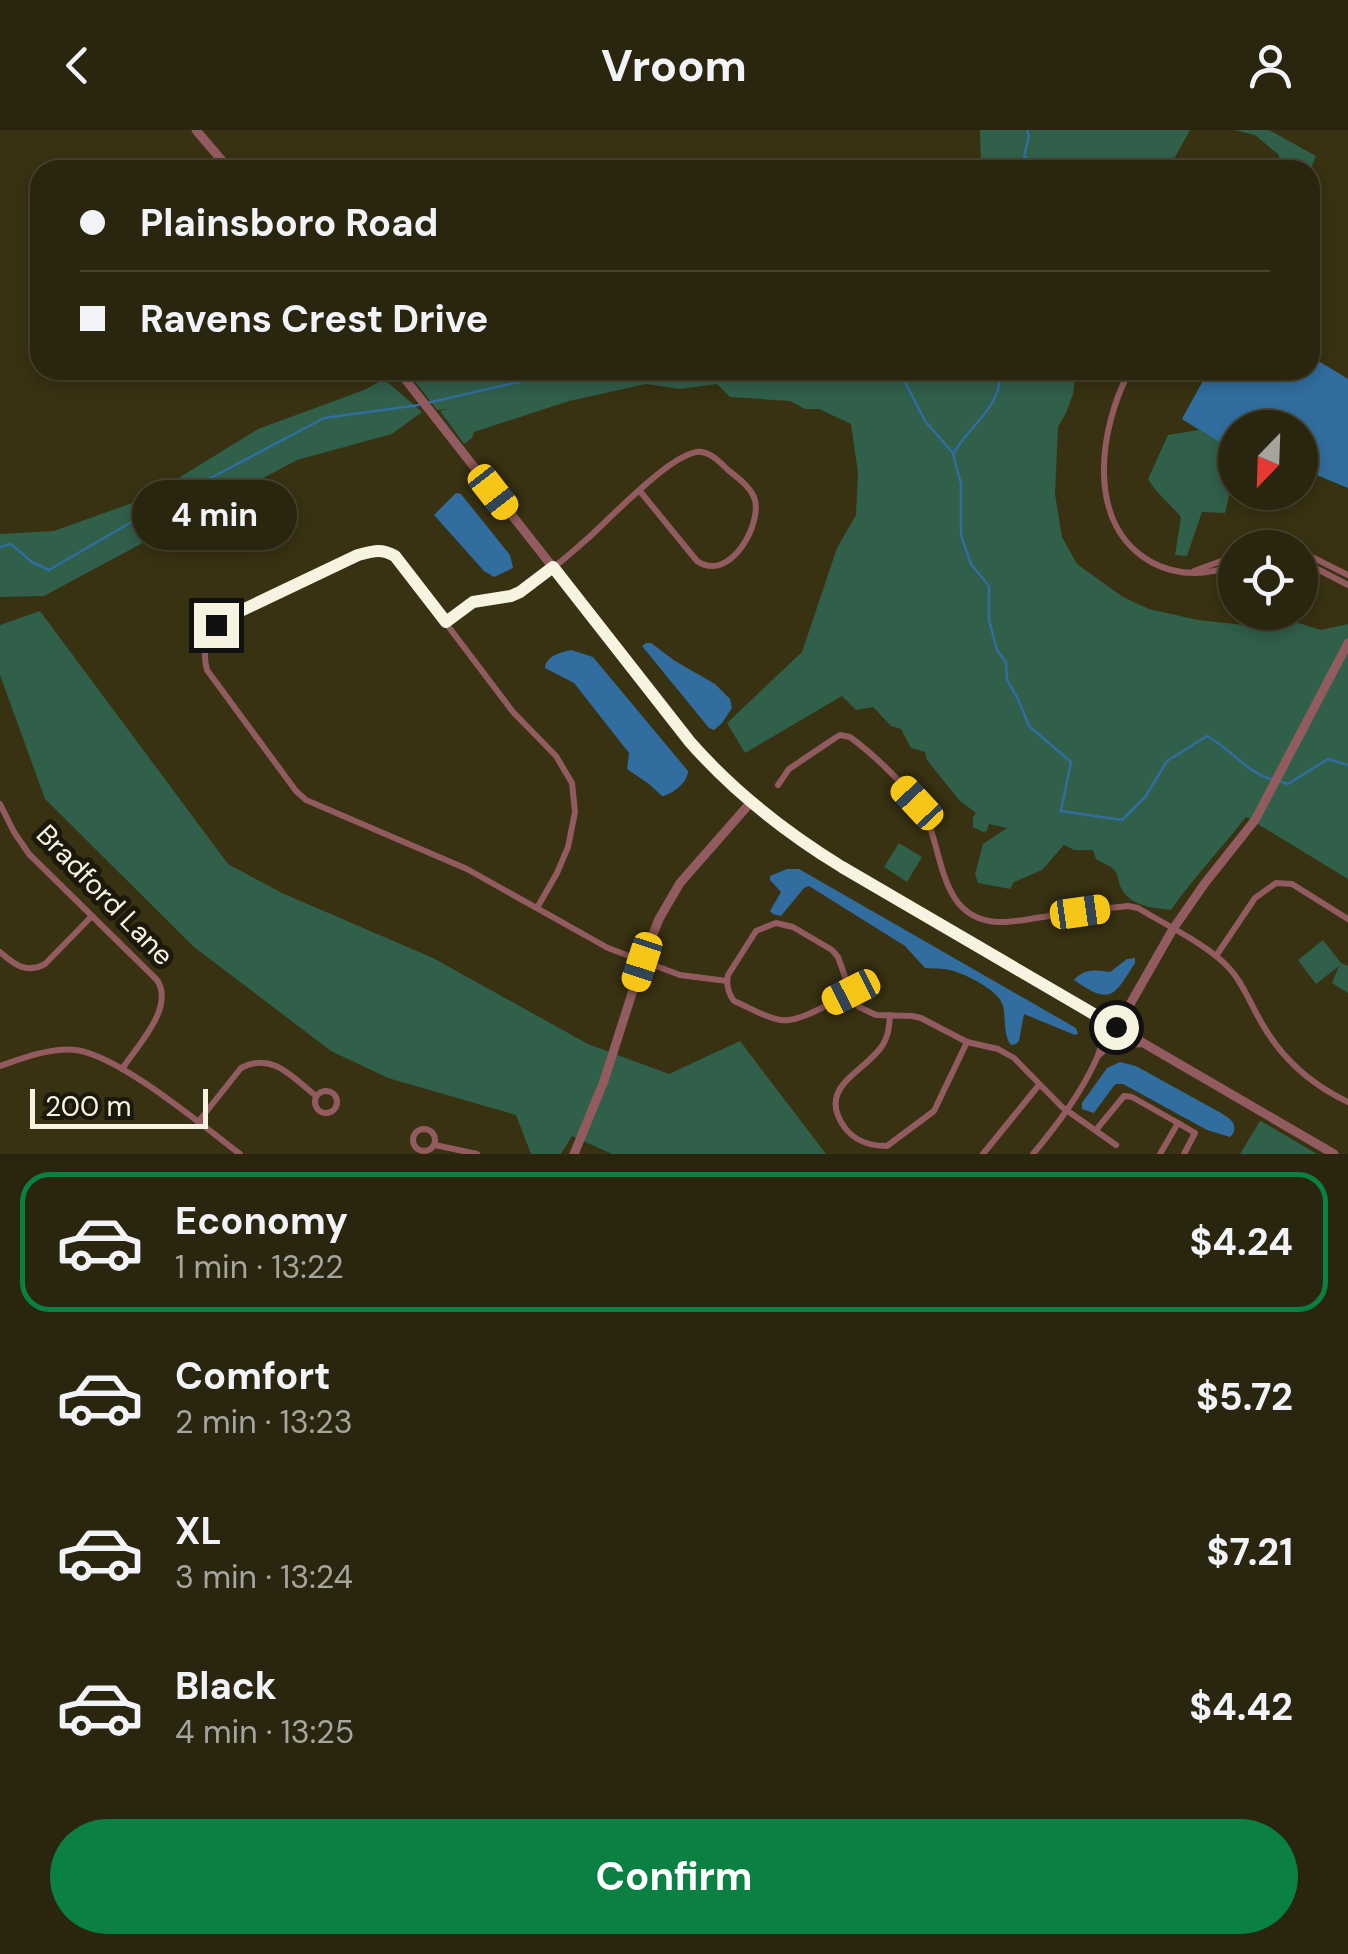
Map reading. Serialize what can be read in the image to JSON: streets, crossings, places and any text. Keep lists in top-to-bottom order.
{
  "streets": {
    "street": ["Bradford Lane"]
  },
  "scale_bar": "200 m",
  "north": "bottom left",
  "page": {
    "header": "Vroom",
    "banner": ["Plainsboro Road", "Ravens Crest Drive"],
    "bubble": "4 min",
    "scale": "200 m",
    "list": [
      {
        "name": "Economy",
        "note": "1 min · 13:22",
        "value": "$4.24"
      },
      {
        "name": "Comfort",
        "note": "2 min · 13:23",
        "value": "$5.72"
      },
      {
        "name": "XL",
        "note": "3 min · 13:24",
        "value": "$7.21"
      },
      {
        "name": "Black",
        "note": "4 min · 13:25",
        "value": "$4.42"
      }
    ],
    "buttons": "Confirm"
  }
}
